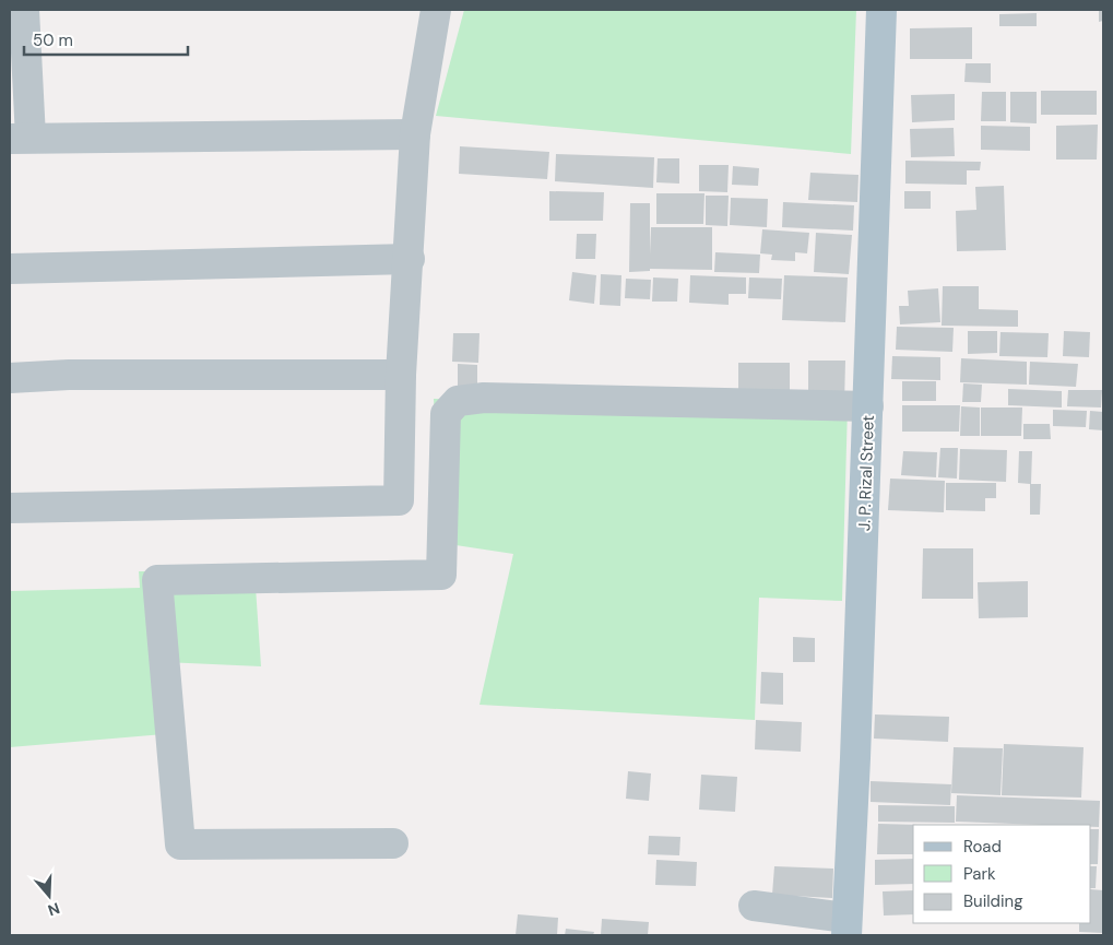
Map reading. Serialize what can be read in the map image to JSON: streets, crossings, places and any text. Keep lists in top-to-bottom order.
{
  "streets": {
    "main road": ["J. P. Rizal Street"]
  },
  "legend": ["Road", "Park", "Building"],
  "scale_bar": "50 m",
  "north": "bottom"
}
